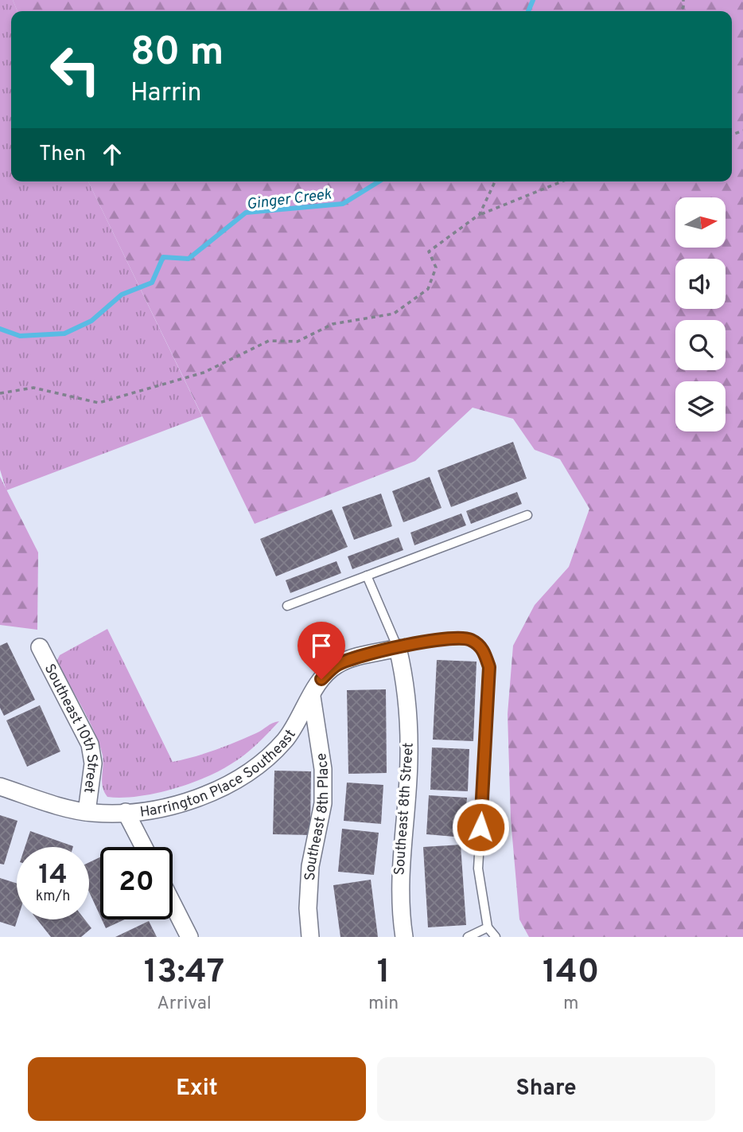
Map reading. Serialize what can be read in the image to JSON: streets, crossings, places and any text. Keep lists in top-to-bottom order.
{
  "streets": {
    "street": [
      "Southeast 10th Street",
      "Harrington Place Southeast",
      "Southeast 8th Street",
      "Southeast 8th Place"
    ]
  },
  "crossings": [
    ["Southeast 10th Street", "Harrington Place Southeast"],
    ["Harrington Place Southeast", "Southeast 8th Street"],
    ["Harrington Place Southeast", "Southeast 8th Place"]
  ],
  "water": ["Ginger Creek"],
  "north": "right",
  "page": {
    "turn": ["80 m", "Harrin"],
    "then": "Then",
    "speed": "14 km/h",
    "limit": "20",
    "eta": [
      "13:47",
      "Arrival",
      "1",
      "min",
      "140",
      "m"
    ],
    "buttons": ["Exit", "Share"]
  }
}
